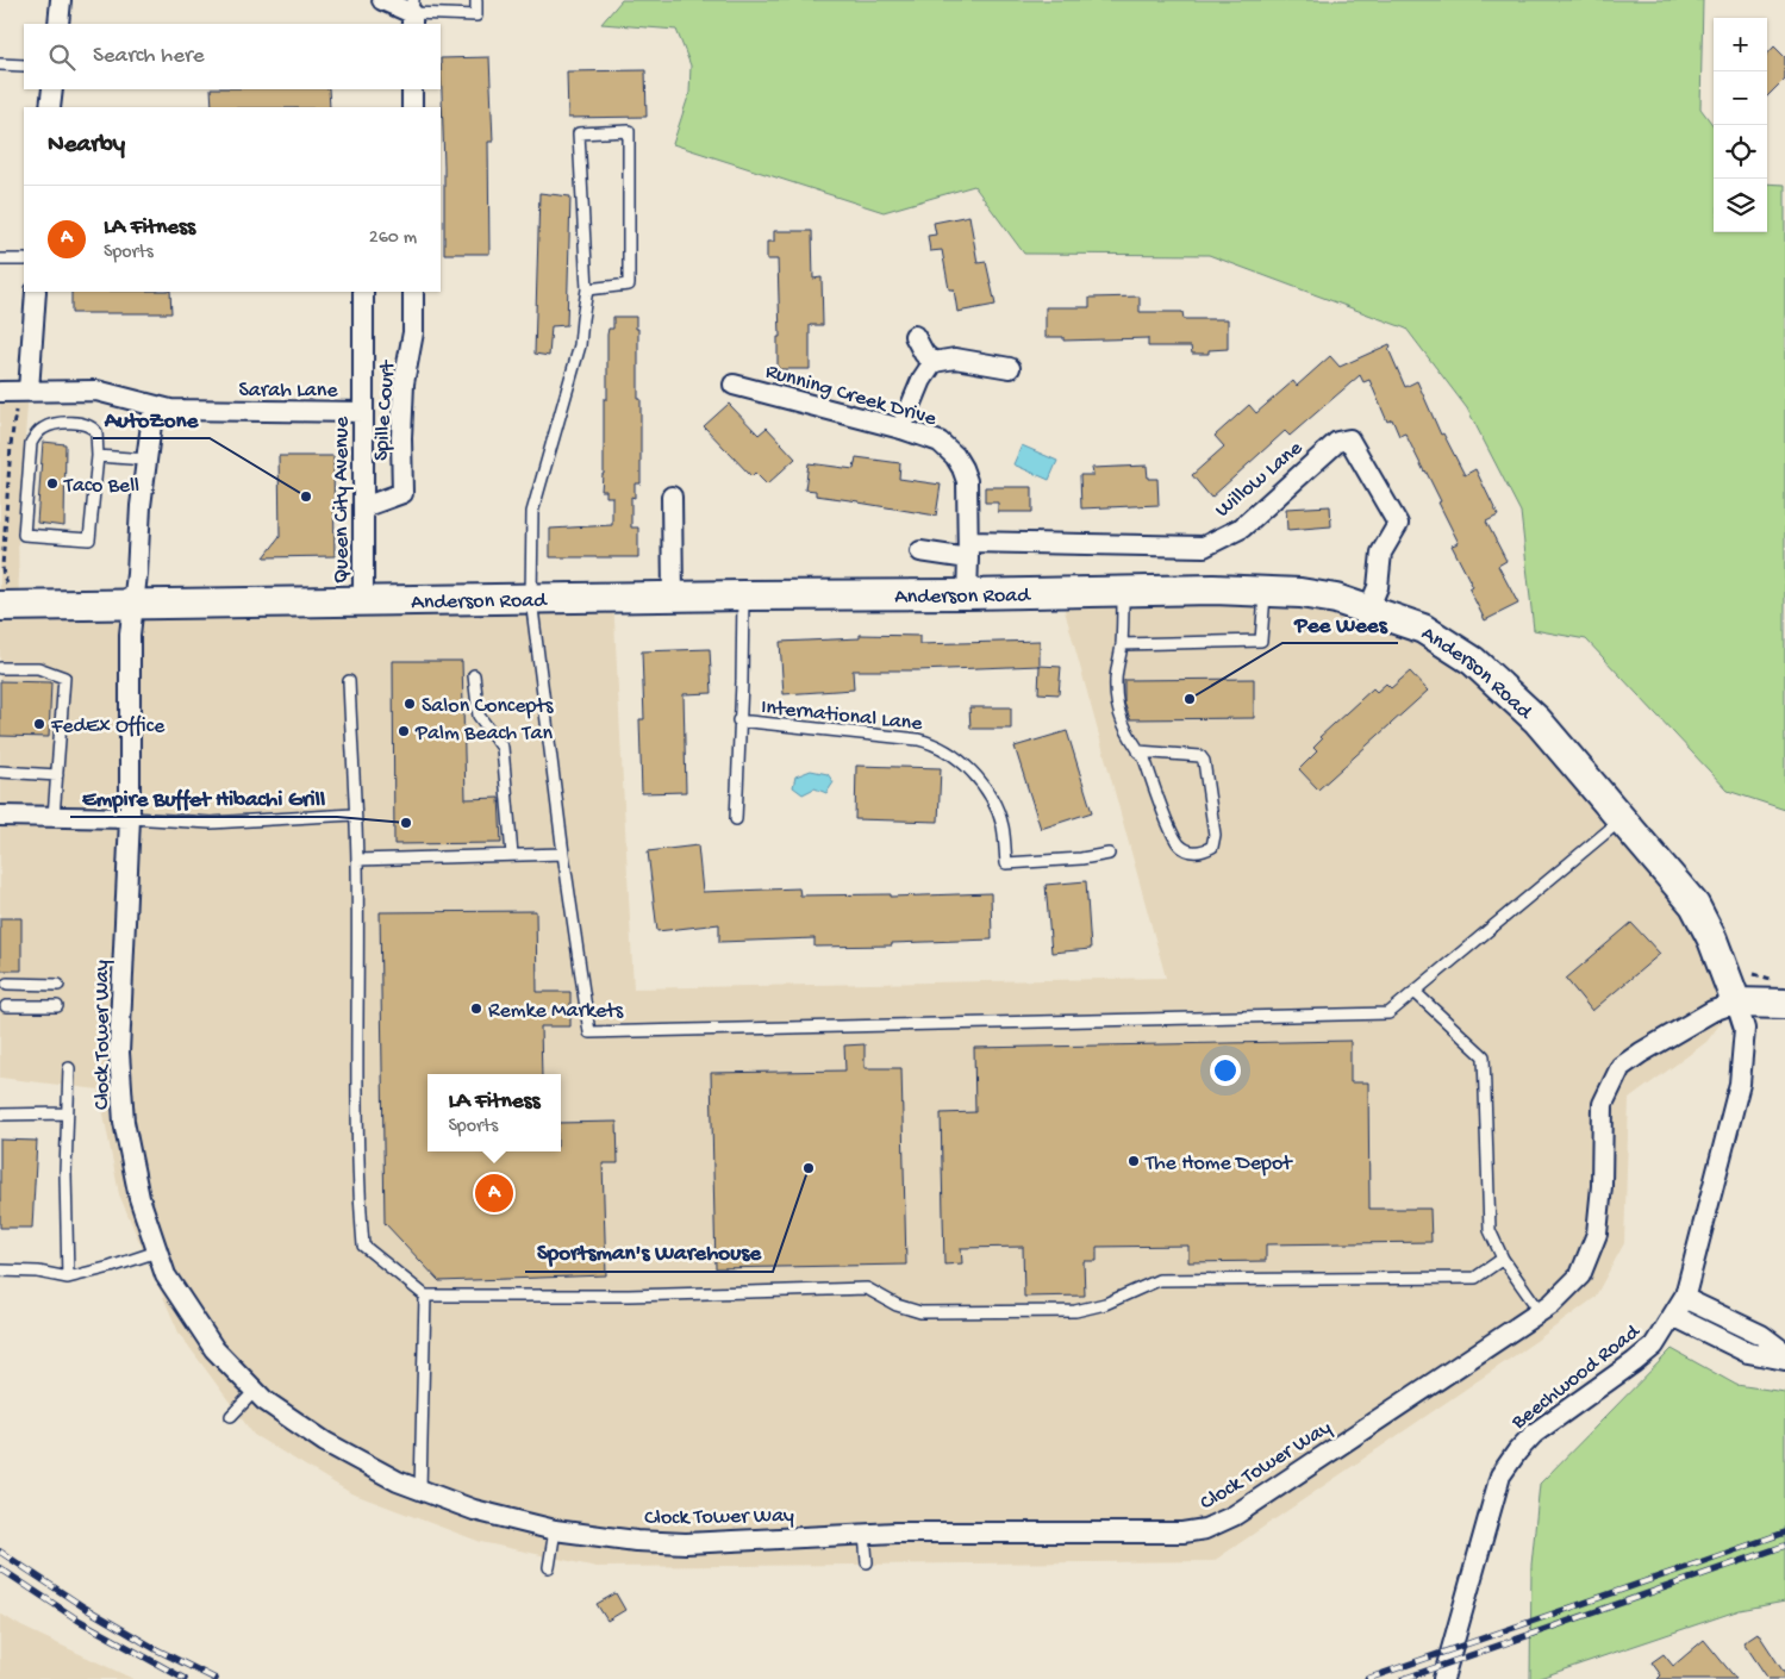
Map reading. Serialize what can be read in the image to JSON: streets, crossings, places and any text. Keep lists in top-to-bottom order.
{
  "streets": {
    "street": [
      "Sarah Lane",
      "Running Creek Drive",
      "Spille Court",
      "Willow Lane",
      "Queen City Avenue",
      "Anderson Road",
      "Clock Tower Way",
      "Beechwood Road"
    ],
    "lane": ["International Lane"]
  },
  "crossings": [
    ["Sarah Lane", "Queen City Avenue"],
    ["Sarah Lane", "Clock Tower Way"],
    ["Running Creek Drive", "Willow Lane"],
    ["Running Creek Drive", "Anderson Road"],
    ["Spille Court", "Queen City Avenue"],
    ["Willow Lane", "Anderson Road"],
    ["Queen City Avenue", "Anderson Road"],
    ["Anderson Road", "International Lane"],
    ["Anderson Road", "Clock Tower Way"],
    ["Anderson Road", "Beechwood Road"],
    ["Clock Tower Way", "Beechwood Road"]
  ],
  "places": [
    "Taco Bell",
    "AutoZone",
    "Pee Wees",
    "Salon Concepts",
    "FedEx Office",
    "Palm Beach Tan",
    "Empire Buffet Hibachi Grill",
    "Remke Markets",
    "The Home Depot",
    "Sportsman's Warehouse"
  ],
  "page": {
    "map_buttons": ["+", "−"],
    "search": "Search here",
    "heading": "Nearby",
    "list": [
      {
        "mark": "A",
        "name": "LA Fitness",
        "note": "Sports",
        "value": "260 m"
      }
    ],
    "popup": ["LA Fitness", "Sports"],
    "pins": "A"
  }
}
